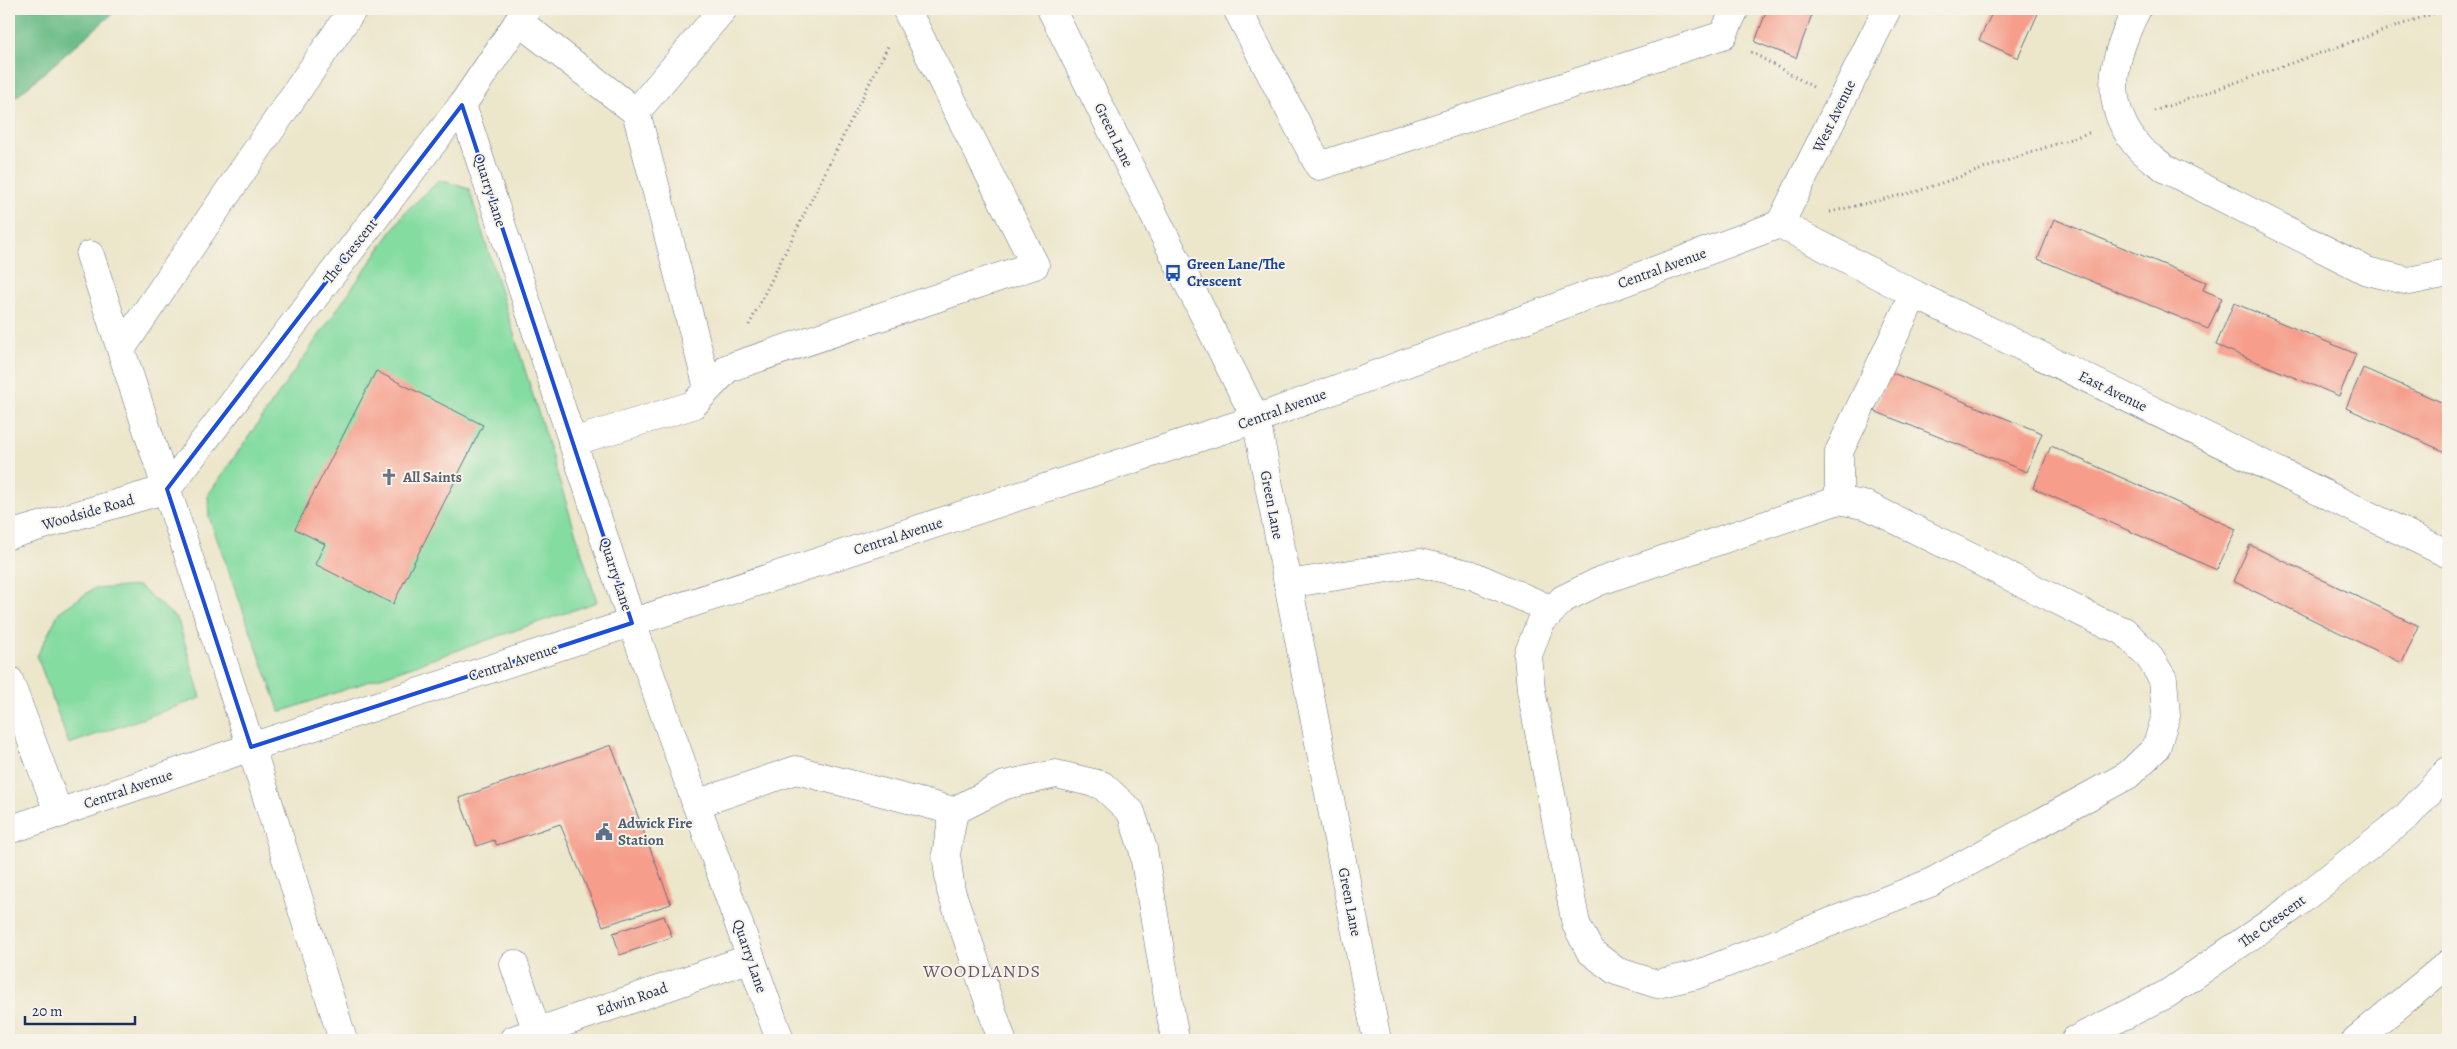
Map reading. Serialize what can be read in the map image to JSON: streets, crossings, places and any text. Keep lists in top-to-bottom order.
{
  "streets": {
    "street": [
      "West Avenue",
      "Green Lane",
      "Quarry Lane",
      "The Crescent",
      "Central Avenue",
      "East Avenue",
      "Woodside Road",
      "Edwin Road"
    ]
  },
  "crossings": [
    ["West Avenue", "Central Avenue"],
    ["West Avenue", "East Avenue"],
    ["Green Lane", "Central Avenue"],
    ["Quarry Lane", "The Crescent"],
    ["Quarry Lane", "Central Avenue"],
    ["Quarry Lane", "Edwin Road"],
    ["The Crescent", "Woodside Road"],
    ["Central Avenue", "East Avenue"]
  ],
  "districts": ["WOODLANDS"],
  "places": {
    "bus stop": ["Green Lane/The Crescent"],
    "church": ["All Saints"],
    "public building": ["Adwick Fire Station"]
  },
  "scale_bar": "20 m"
}
